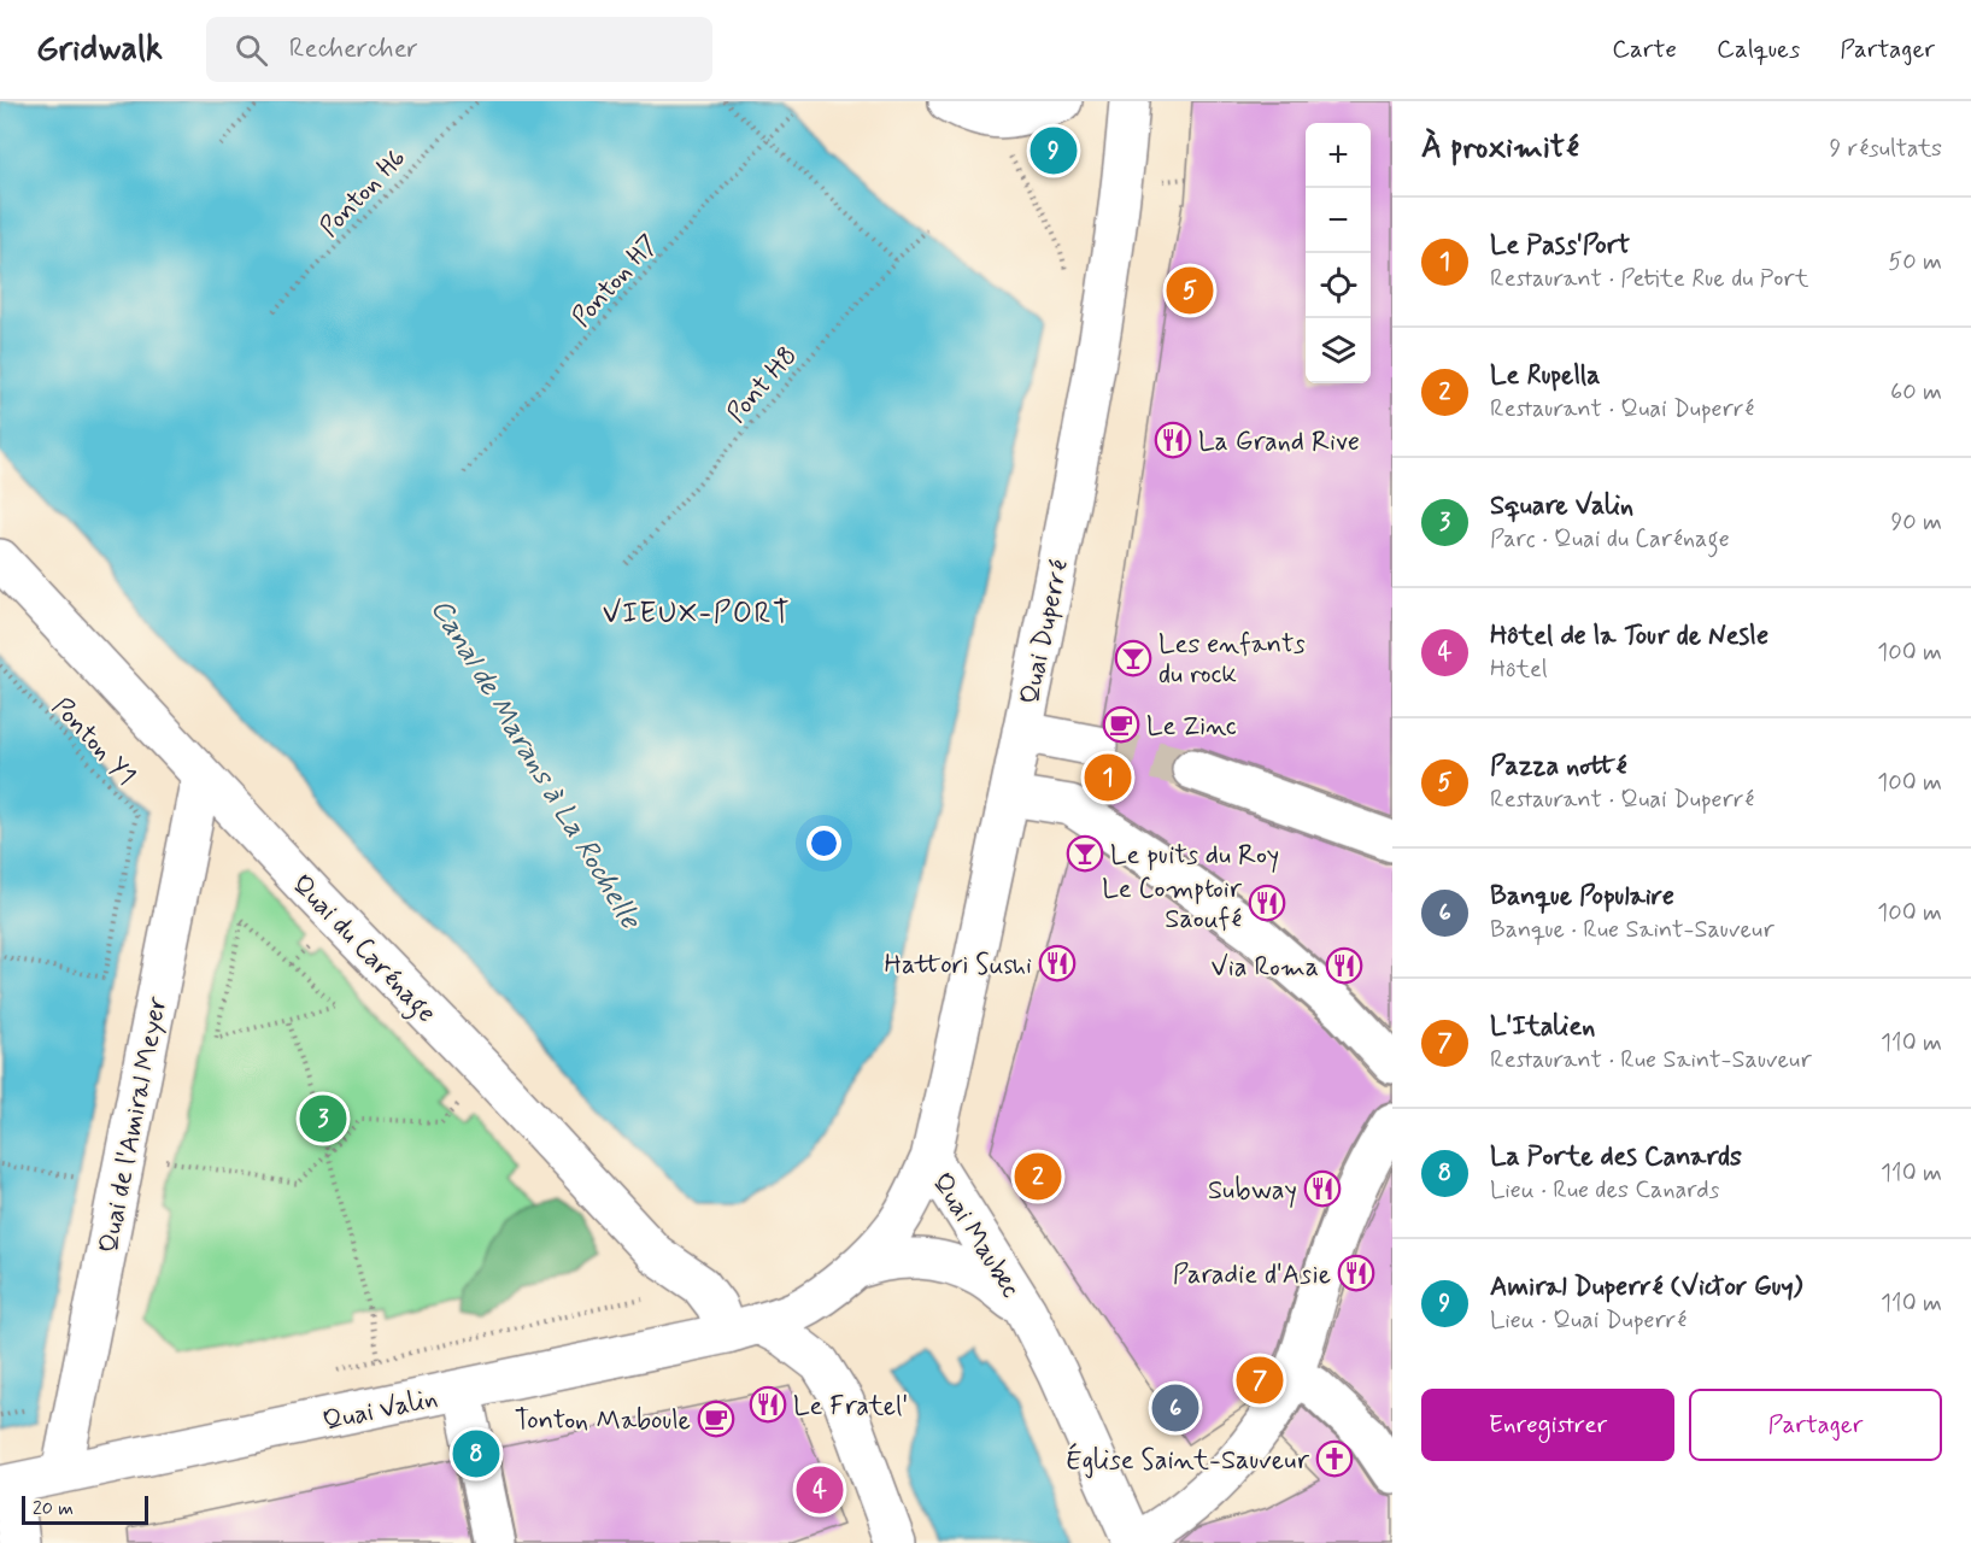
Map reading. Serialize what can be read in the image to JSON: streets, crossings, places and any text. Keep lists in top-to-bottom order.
{
  "streets": {
    "street": [
      "Quai Duperré",
      "Quai du Carénage",
      "Quai de l'Amiral Meyer",
      "Quai Maubec",
      "Quai Valin"
    ],
    "path": [
      "Ponton H6",
      "Ponton H7",
      "Pont H8",
      "Ponton Y1"
    ]
  },
  "crossings": [
    ["Quai Duperré", "Quai Maubec"],
    ["Quai Duperré", "Quai Valin"],
    ["Quai du Carénage", "Quai de l'Amiral Meyer"],
    ["Quai du Carénage", "Quai Valin"],
    ["Quai de l'Amiral Meyer", "Quai Valin"],
    ["Quai Maubec", "Quai Valin"]
  ],
  "districts": ["VIEUX-PORT"],
  "water": ["Canal de Marans à La Rochelle"],
  "places": {
    "restaurant": [
      "La Grand Rive",
      "Le Comptoir Saoufé",
      "Hattori Sushi",
      "Via Roma",
      "Subway",
      "Paradie d'Asie",
      "Le Fratel'"
    ],
    "bar": ["Les enfants du rock", "Le puits du Roy"],
    "cafe": ["Le Zinc", "Tonton Maboule"],
    "church": ["Église Saint-Sauveur"]
  },
  "scale_bar": "20 m",
  "page": {
    "header": "Gridwalk",
    "search": "Rechercher",
    "nav": ["Carte", "Calques", "Partager"],
    "heading": ["À proximité", "9 résultats"],
    "map_buttons": ["+", "−"],
    "pins": [
      "9",
      "5",
      "1",
      "3",
      "2",
      "7",
      "6",
      "8",
      "4"
    ],
    "list": [
      {
        "mark": "1",
        "name": "Le Pass'Port",
        "note": "Restaurant · Petite Rue du Port",
        "value": "50 m"
      },
      {
        "mark": "2",
        "name": "Le Rupella",
        "note": "Restaurant · Quai Duperré",
        "value": "60 m"
      },
      {
        "mark": "3",
        "name": "Square Valin",
        "note": "Parc · Quai du Carénage",
        "value": "90 m"
      },
      {
        "mark": "4",
        "name": "Hôtel de la Tour de Nesle",
        "note": "Hôtel",
        "value": "100 m"
      },
      {
        "mark": "5",
        "name": "Pazza notté",
        "note": "Restaurant · Quai Duperré",
        "value": "100 m"
      },
      {
        "mark": "6",
        "name": "Banque Populaire",
        "note": "Banque · Rue Saint-Sauveur",
        "value": "100 m"
      },
      {
        "mark": "7",
        "name": "L'Italien",
        "note": "Restaurant · Rue Saint-Sauveur",
        "value": "110 m"
      },
      {
        "mark": "8",
        "name": "La Porte des Canards",
        "note": "Lieu · Rue des Canards",
        "value": "110 m"
      },
      {
        "mark": "9",
        "name": "Amiral Duperré (Victor Guy)",
        "note": "Lieu · Quai Duperré",
        "value": "110 m"
      }
    ],
    "buttons": ["Enregistrer", "Partager"],
    "scale": "20 m"
  }
}
